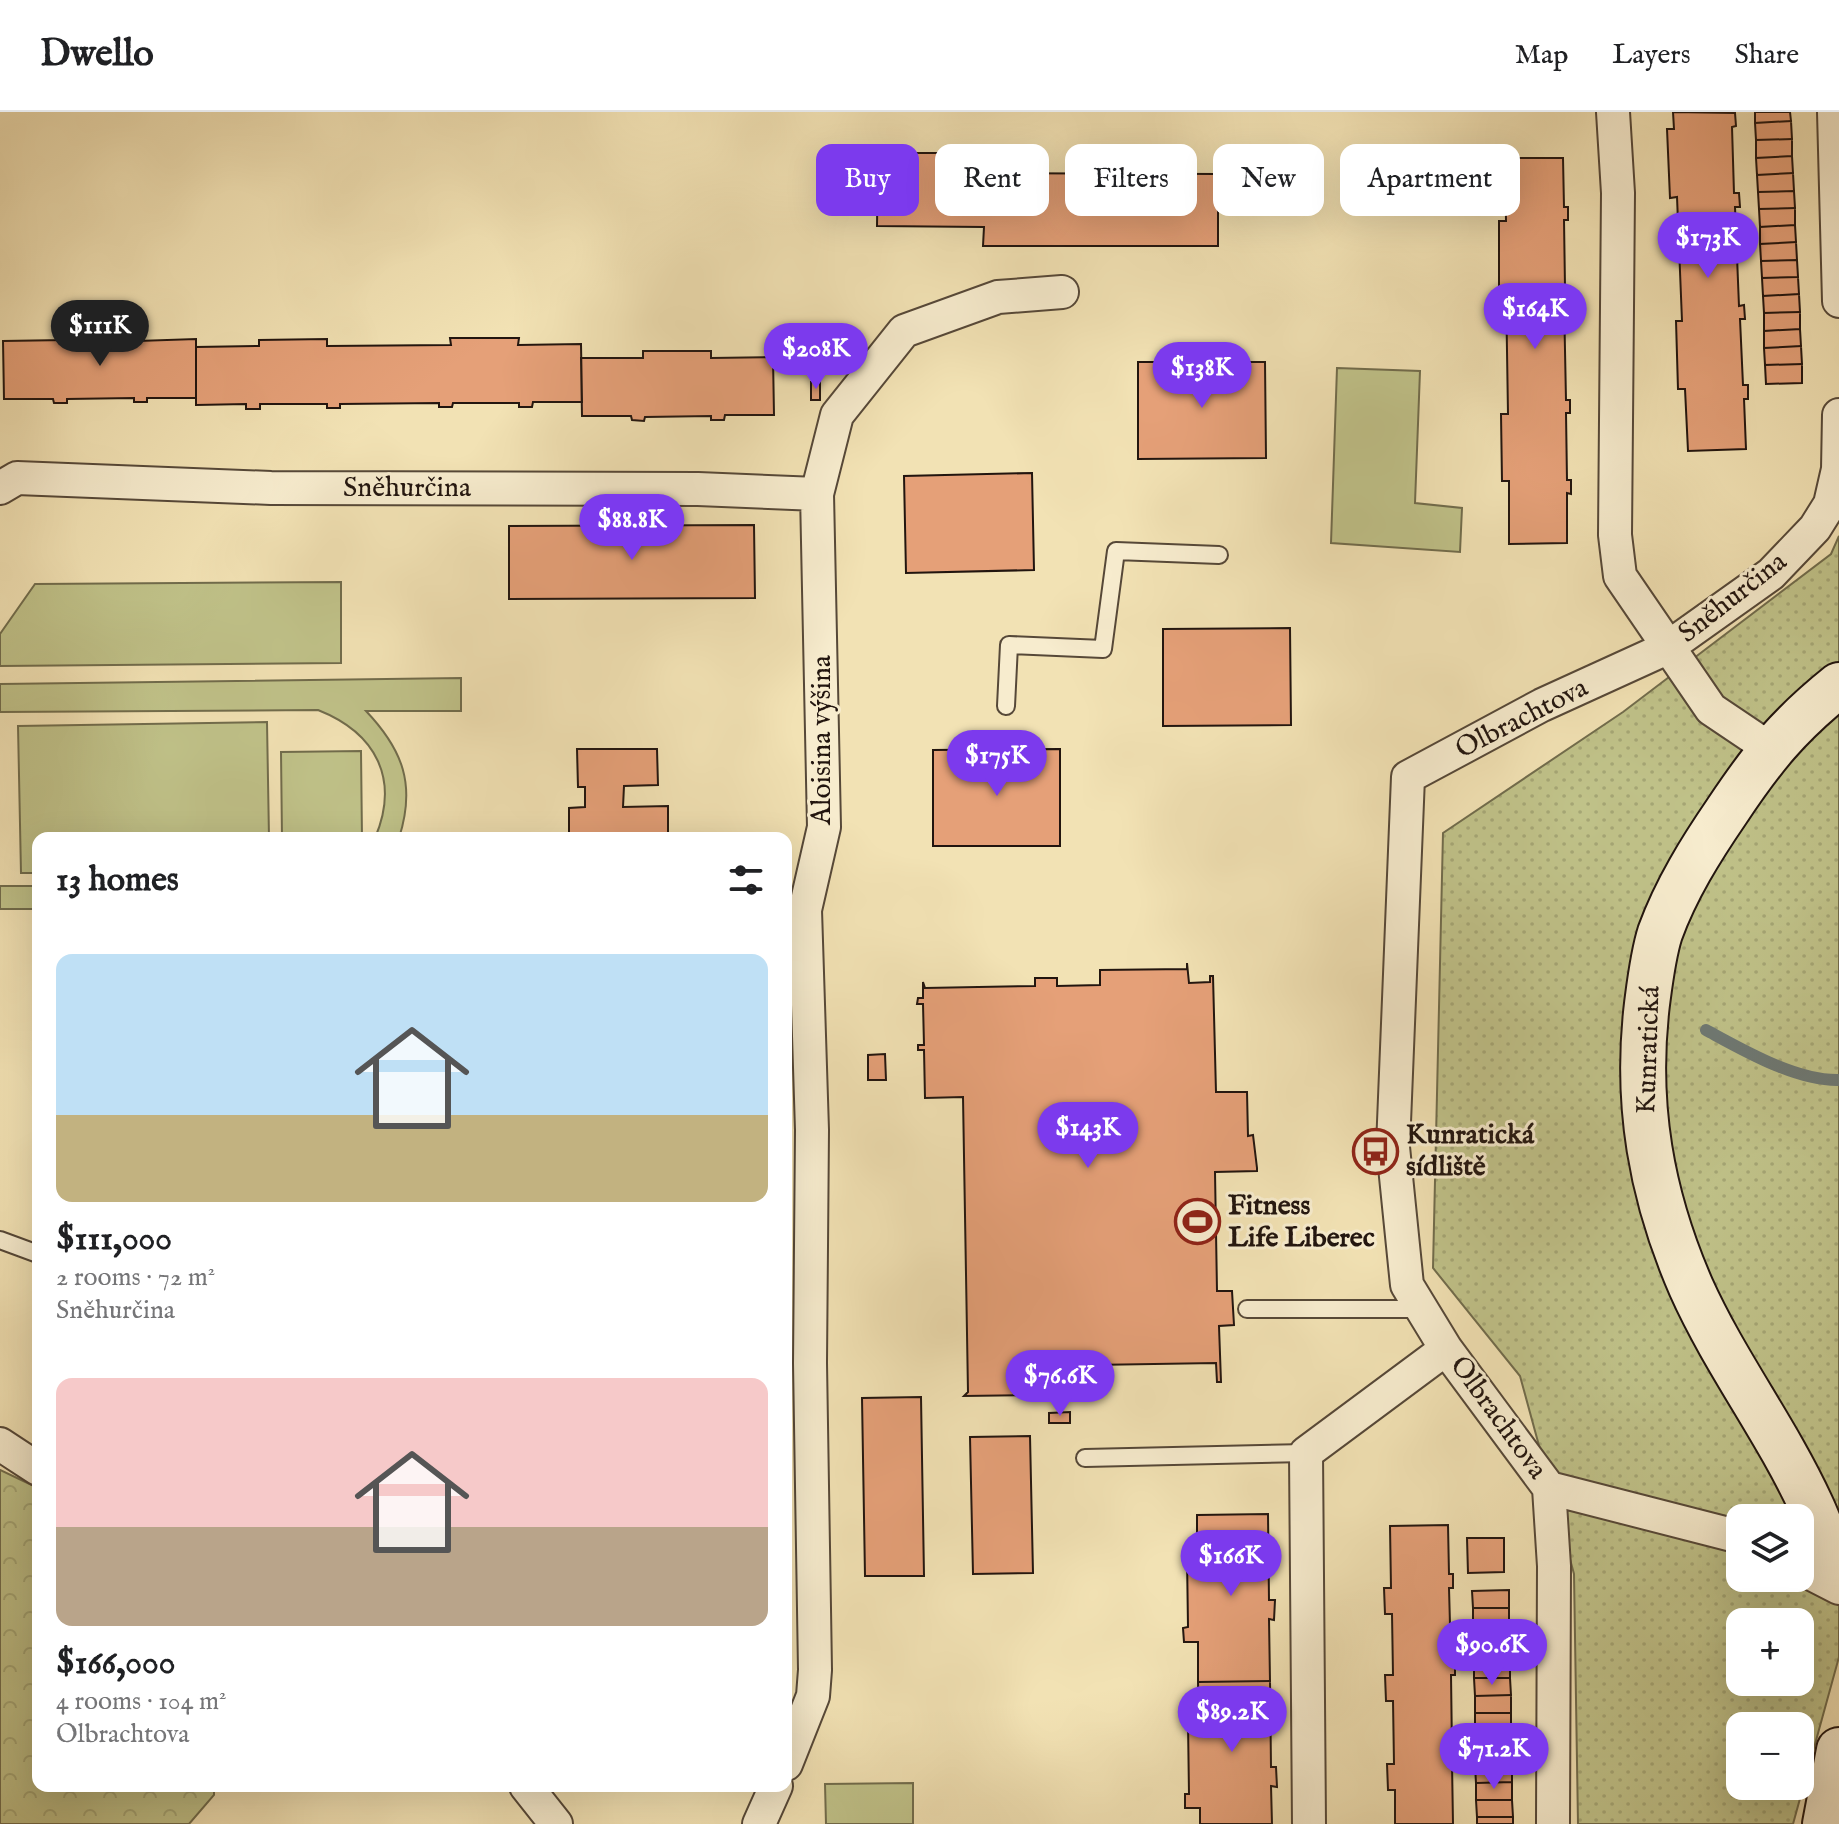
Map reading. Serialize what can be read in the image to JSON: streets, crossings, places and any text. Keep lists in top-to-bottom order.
{
  "streets": {
    "street": [
      "Sněhurčina",
      "Olbrachtova",
      "Aloisina výšina",
      "Kunratická"
    ]
  },
  "crossings": [
    ["Sněhurčina", "Olbrachtova"],
    ["Sněhurčina", "Aloisina výšina"]
  ],
  "places": {
    "bus stop": ["Kunratická sídliště"],
    "sports": ["Fitness Life Liberec"]
  },
  "page": {
    "header": "Dwello",
    "nav": ["Map", "Layers", "Share"],
    "chip": [
      "Buy",
      "Rent",
      "Filters",
      "New",
      "Apartment"
    ],
    "price": [
      "$173K",
      "$164K",
      "$111K",
      "$208K",
      "$138K",
      "$88.8K",
      "$175K",
      "$143K",
      "$76.6K",
      "$166K",
      "$90.6K",
      "$89.2K",
      "$71.2K"
    ],
    "heading": "13 homes",
    "list": [
      {
        "name": "$111,000",
        "note": "2 rooms · 72 m² · Sněhurčina"
      },
      {
        "name": "$166,000",
        "note": "4 rooms · 104 m² · Olbrachtova"
      }
    ],
    "map_buttons": ["+", "−"]
  }
}
